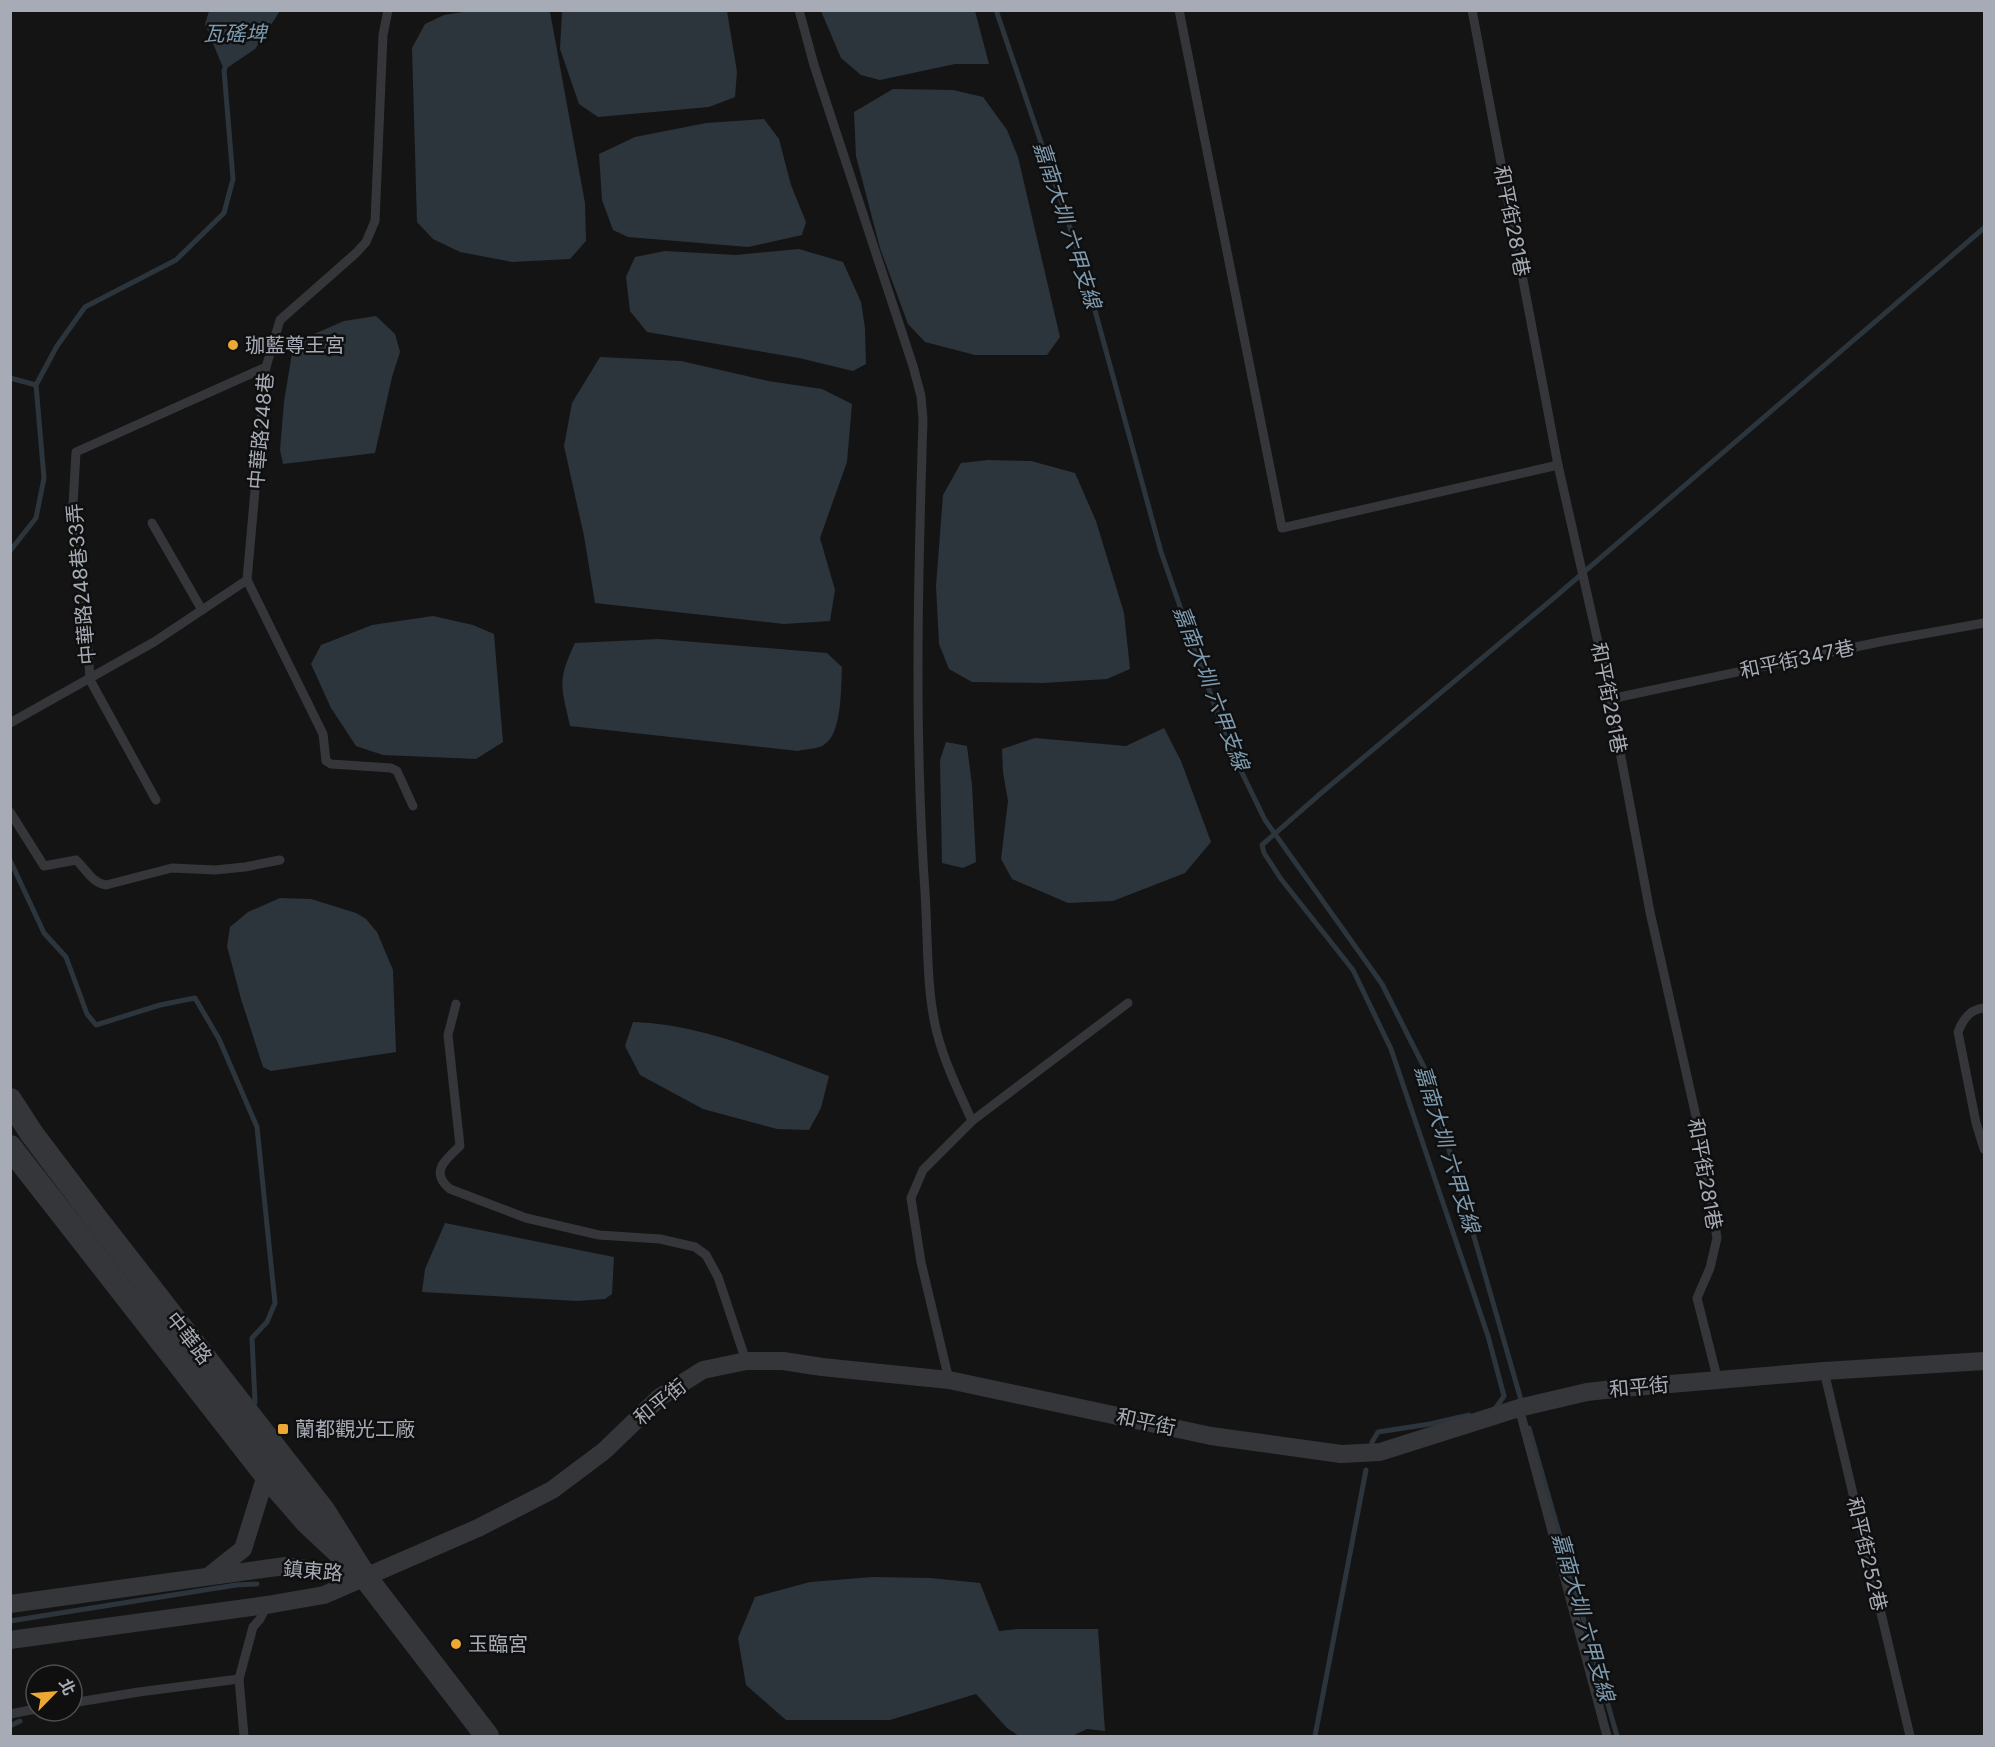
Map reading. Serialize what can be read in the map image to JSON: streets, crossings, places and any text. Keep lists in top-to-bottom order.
{
  "streets": {
    "street": ["中華路", "和平街", "鎮東路"],
    "lane": [
      "和平街281巷",
      "中華路248巷",
      "中華路248巷33弄",
      "和平街347巷",
      "和平街252巷"
    ]
  },
  "crossings": [
    ["和平街281巷", "和平街347巷"],
    ["和平街281巷", "和平街"],
    ["中華路248巷", "中華路248巷33弄"],
    ["中華路", "和平街"],
    ["中華路", "鎮東路"],
    ["和平街", "和平街252巷"],
    ["和平街", "鎮東路"]
  ],
  "water": ["瓦磘埤", "嘉南大圳 六甲支線"],
  "places": {
    "other": ["珈藍尊王宮", "玉臨宮"],
    "transit": ["蘭都觀光工廠"]
  },
  "north": "top right"
}
